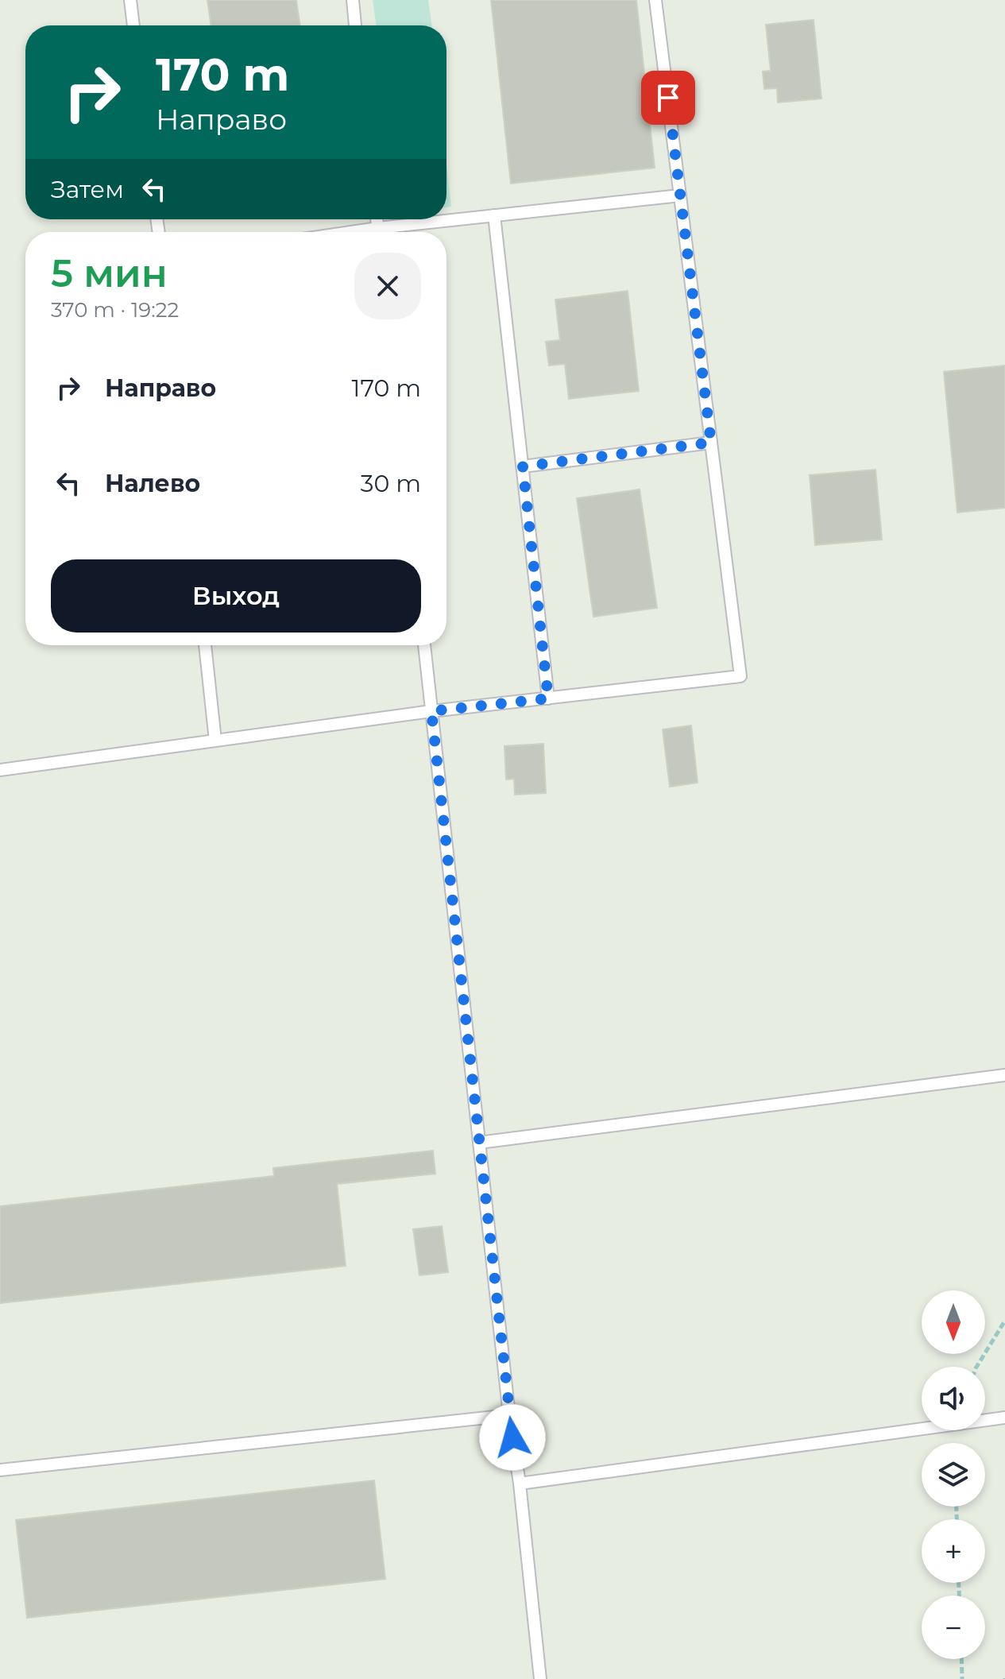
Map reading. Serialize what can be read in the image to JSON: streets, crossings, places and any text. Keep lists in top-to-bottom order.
{
  "north": "bottom",
  "page": {
    "turn": ["170 m", "Направо"],
    "then": "Затем",
    "heading": ["5 мин", "370 m · 19:22"],
    "list": [
      {
        "name": "Направо",
        "value": "170 m"
      },
      {
        "name": "Налево",
        "value": "30 m"
      }
    ],
    "buttons": "Выход",
    "map_buttons": ["+", "−"]
  }
}
